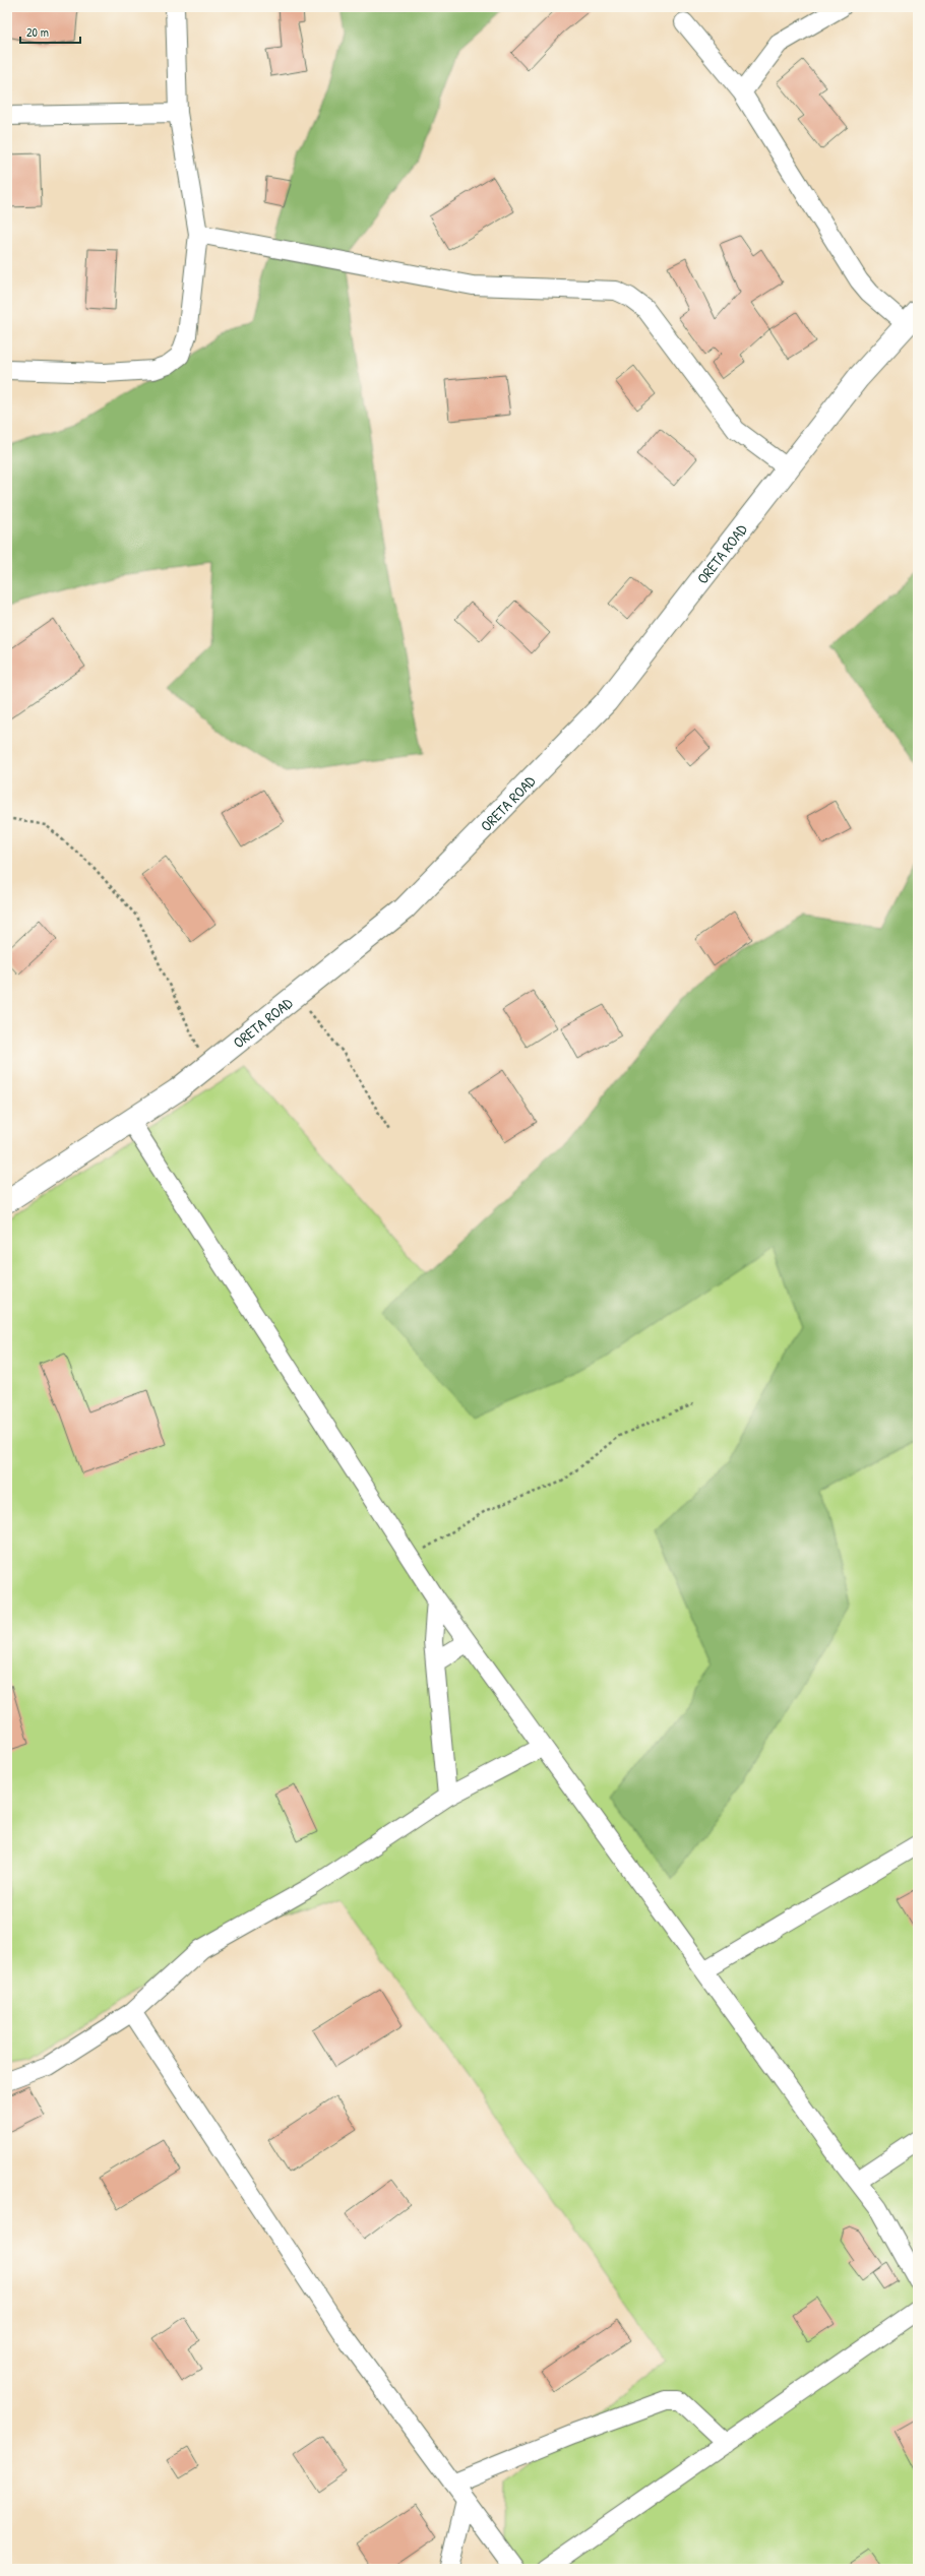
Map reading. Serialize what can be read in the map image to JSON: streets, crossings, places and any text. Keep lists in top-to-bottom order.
{
  "streets": {
    "street": ["ORETA ROAD"]
  },
  "scale_bar": "20 m"
}
